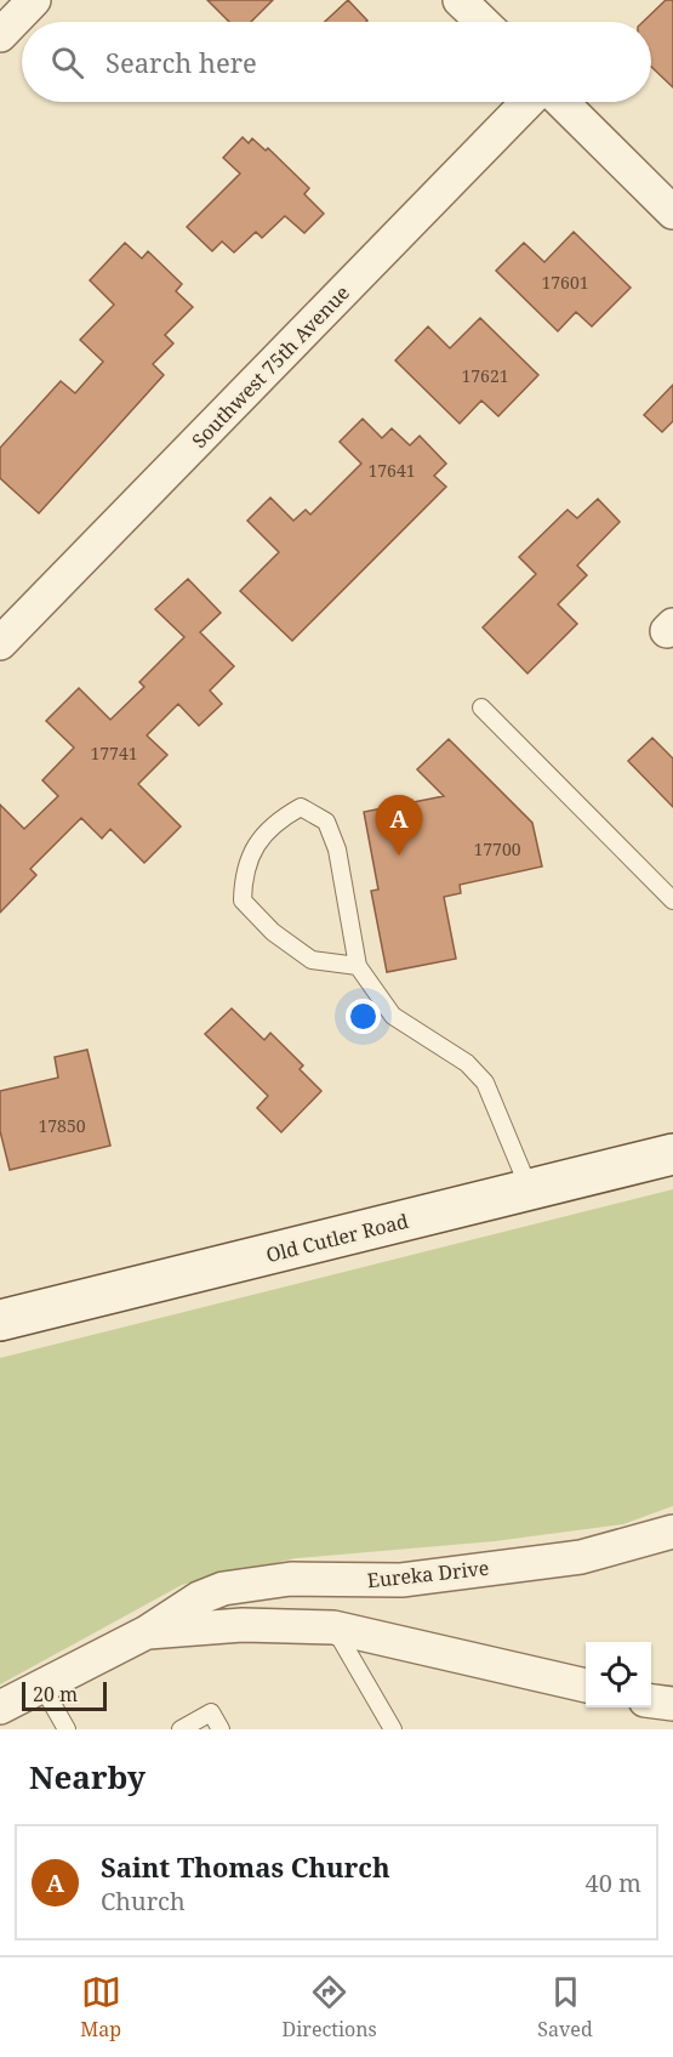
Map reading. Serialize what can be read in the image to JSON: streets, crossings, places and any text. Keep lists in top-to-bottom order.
{
  "streets": {
    "main road": ["Old Cutler Road"],
    "street": ["Southwest 75th Avenue", "Eureka Drive"]
  },
  "house_numbers": [
    "17601",
    "17621",
    "17641",
    "17741",
    "17700",
    "17850"
  ],
  "scale_bar": "20 m",
  "page": {
    "search": "Search here",
    "pins": "A",
    "scale": "20 m",
    "heading": "Nearby",
    "list": [
      {
        "mark": "A",
        "name": "Saint Thomas Church",
        "note": "Church",
        "value": "40 m"
      }
    ],
    "nav": ["Map", "Directions", "Saved"]
  }
}
